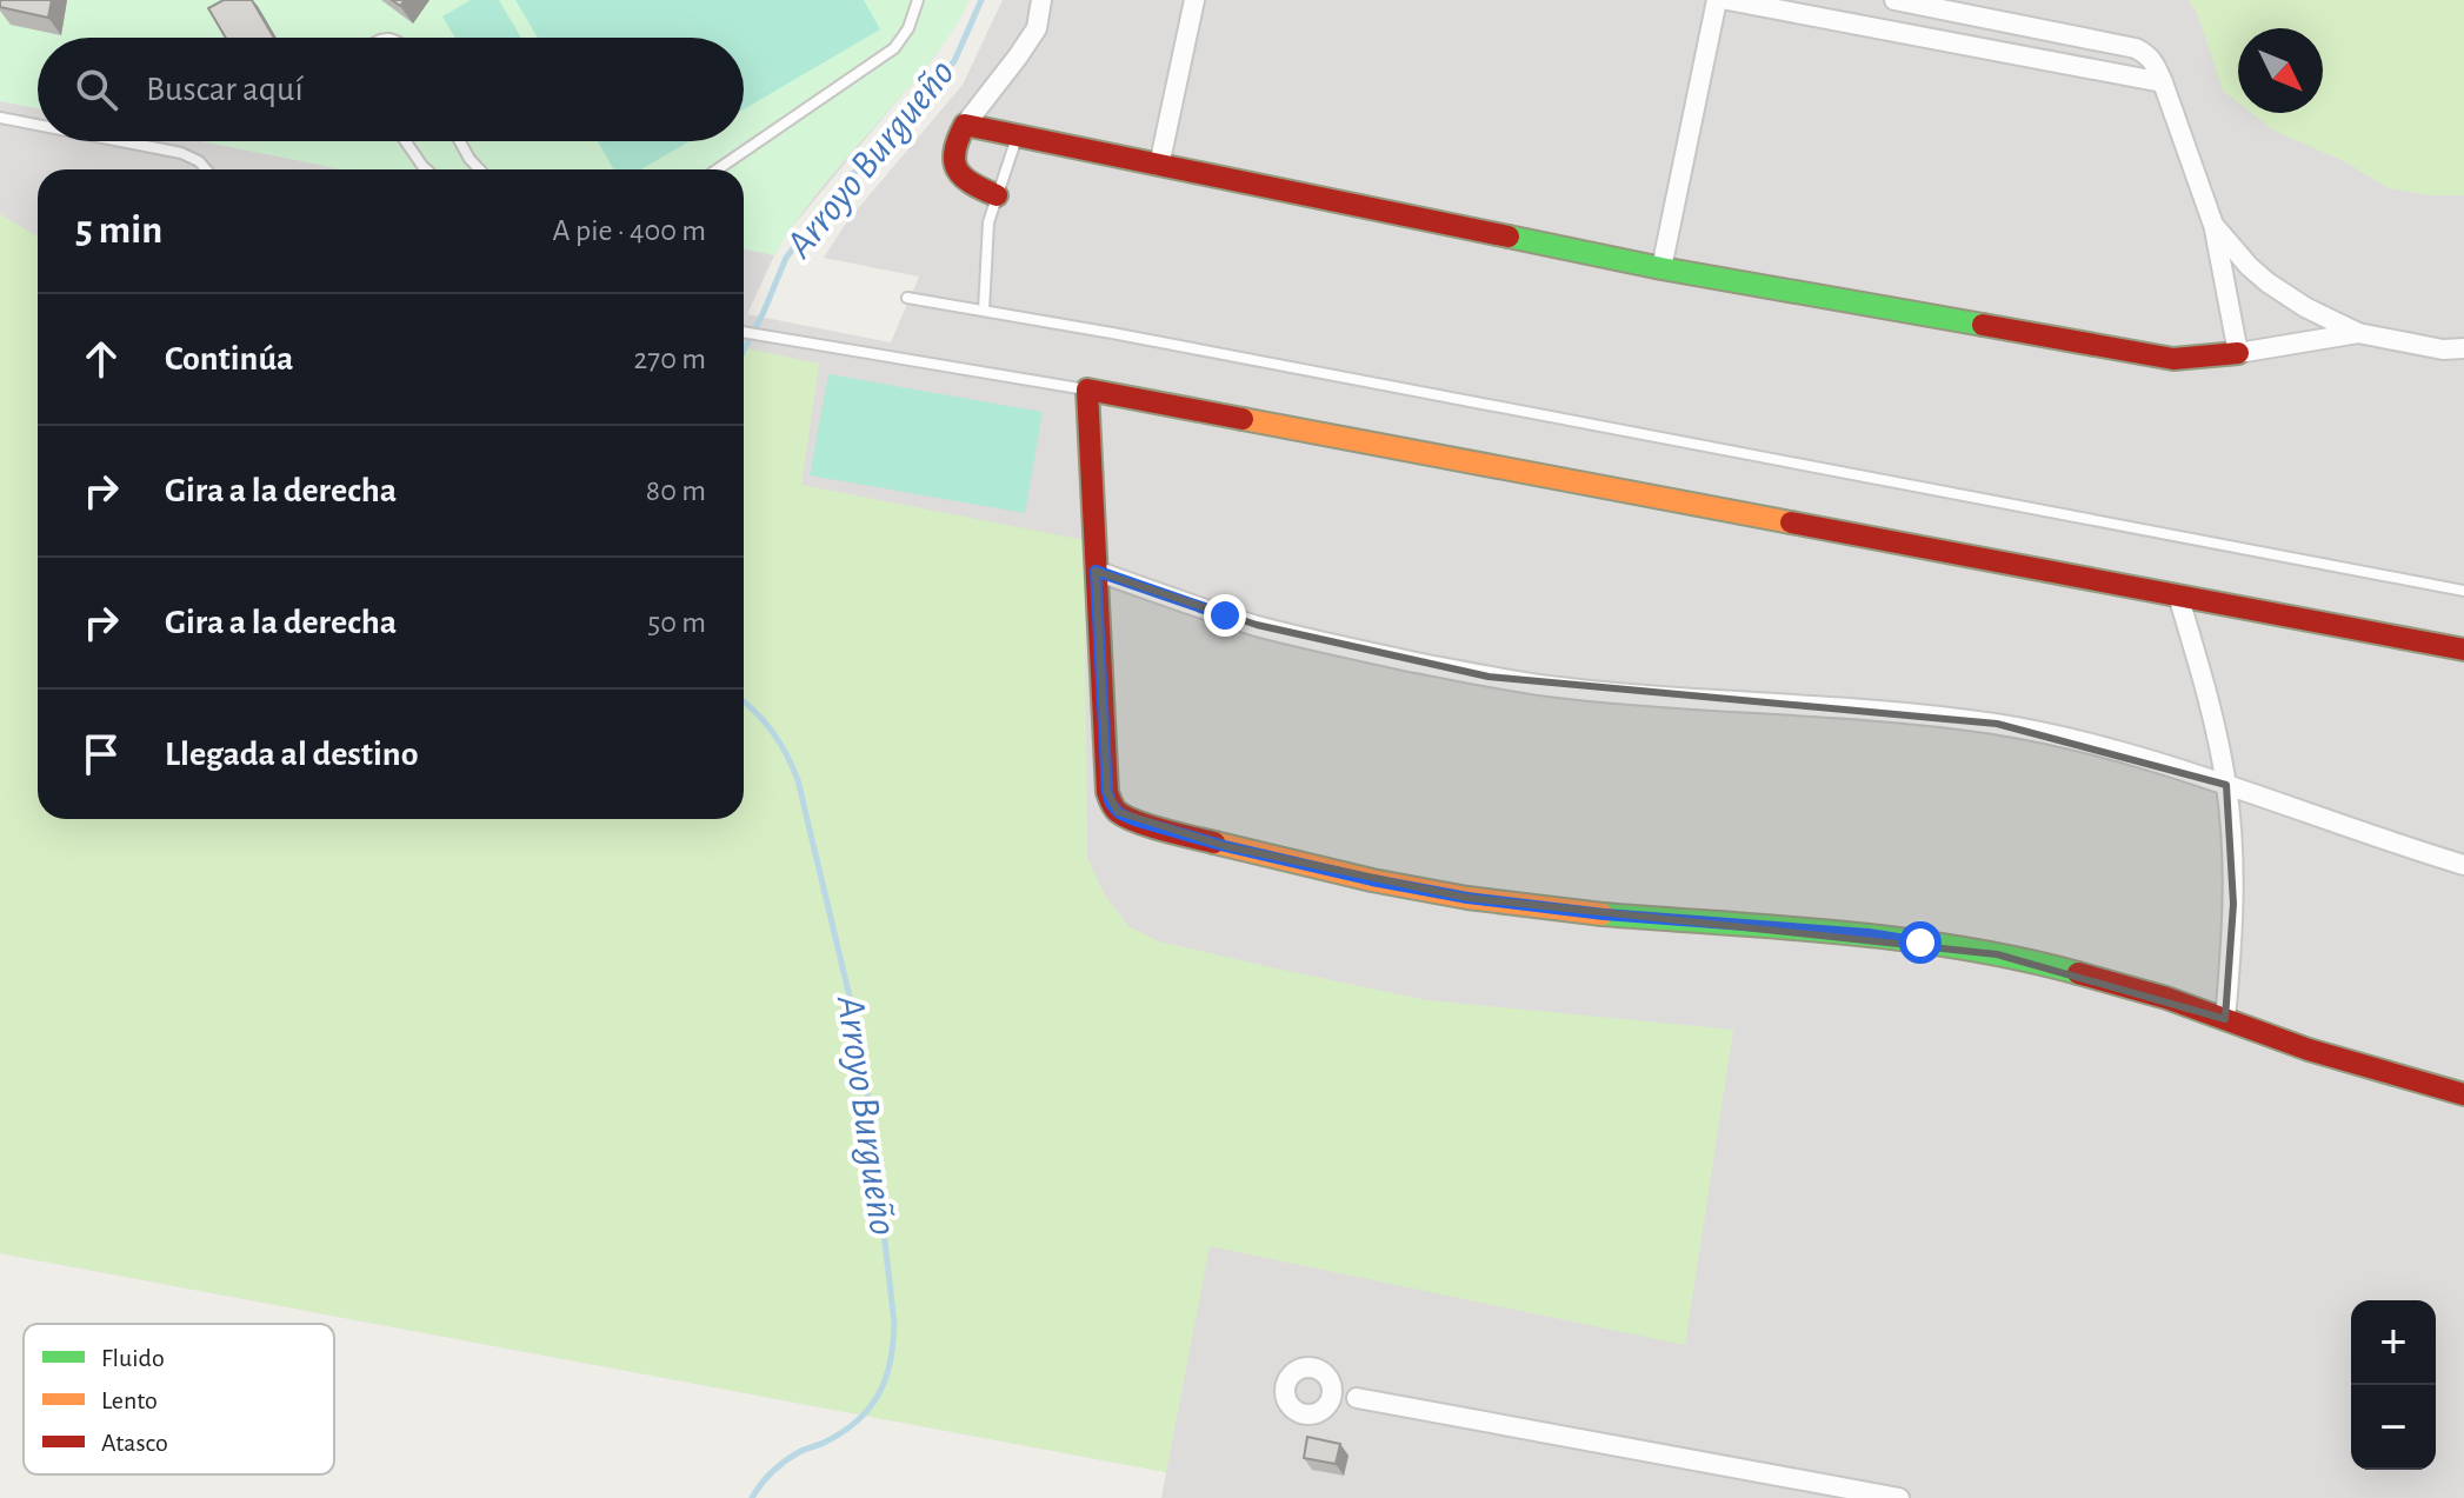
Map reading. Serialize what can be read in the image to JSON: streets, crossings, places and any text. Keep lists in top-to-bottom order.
{
  "water": ["Arroyo Burgueño"],
  "legend": ["Fluido", "Lento", "Atasco"],
  "north": "bottom right",
  "page": {
    "search": "Buscar aquí",
    "heading": ["5 min", "A pie · 400 m"],
    "list": [
      ["Continúa", "270 m"],
      ["Gira a la derecha", "80 m"],
      ["Gira a la derecha", "50 m"],
      "Llegada al destino"
    ],
    "map_buttons": ["+", "−"]
  }
}
